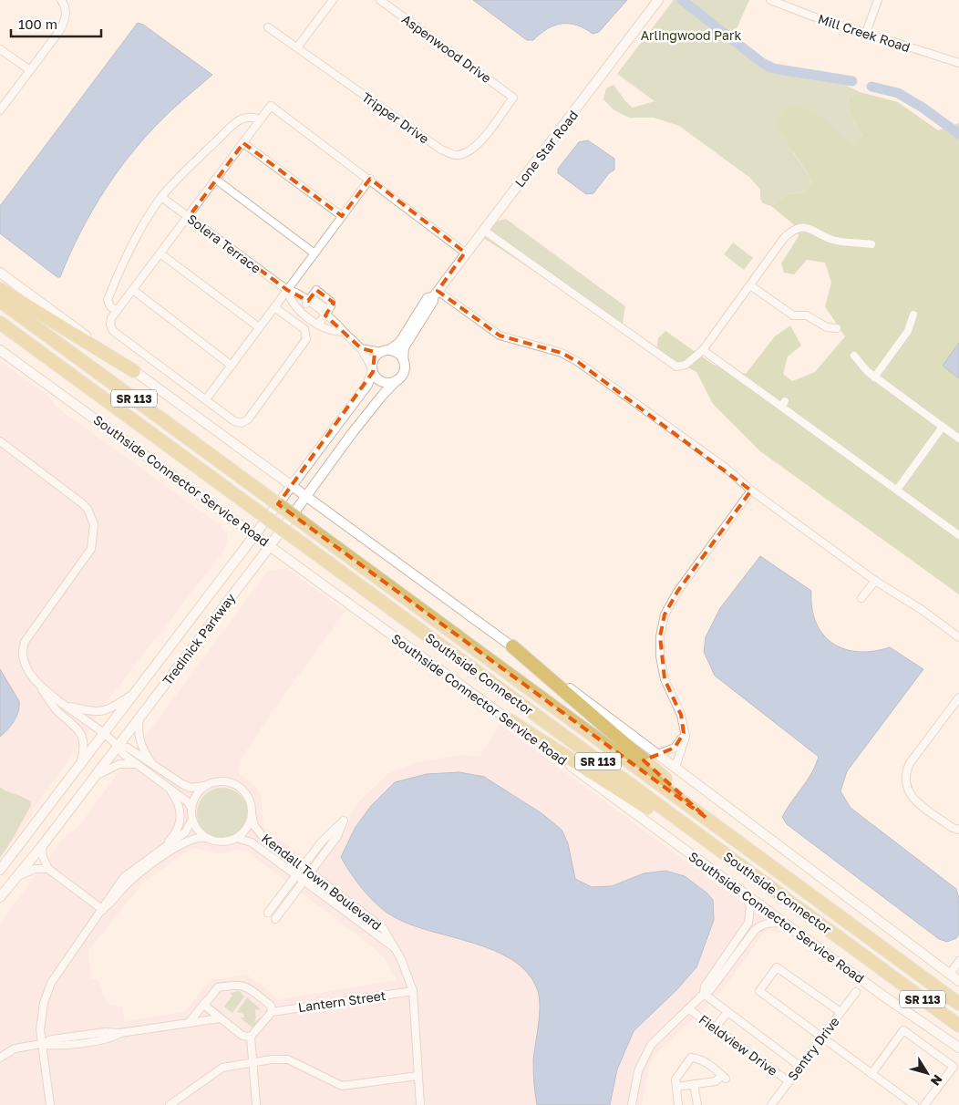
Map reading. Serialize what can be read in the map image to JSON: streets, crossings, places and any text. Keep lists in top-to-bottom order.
{
  "streets": {
    "highway": ["SR 113", "Southside Connector"],
    "street": [
      "Mill Creek Road",
      "Aspenwood Drive",
      "Tripper Drive",
      "Lone Star Road",
      "Solera Terrace",
      "Southside Connector Service Road",
      "Tredinick Parkway",
      "Kendall Town Boulevard",
      "Lantern Street",
      "Fieldview Drive",
      "Sentry Drive"
    ]
  },
  "crossings": [
    ["Aspenwood Drive", "Tripper Drive"],
    ["Lone Star Road", "Solera Terrace"],
    ["Lone Star Road", "Tredinick Parkway"],
    ["Solera Terrace", "Tredinick Parkway"],
    ["Southside Connector Service Road", "Tredinick Parkway"],
    ["Kendall Town Boulevard", "Lantern Street"],
    ["Fieldview Drive", "Sentry Drive"]
  ],
  "parks": ["Arlingwood Park"],
  "scale_bar": "100 m",
  "north": "bottom right"
}
